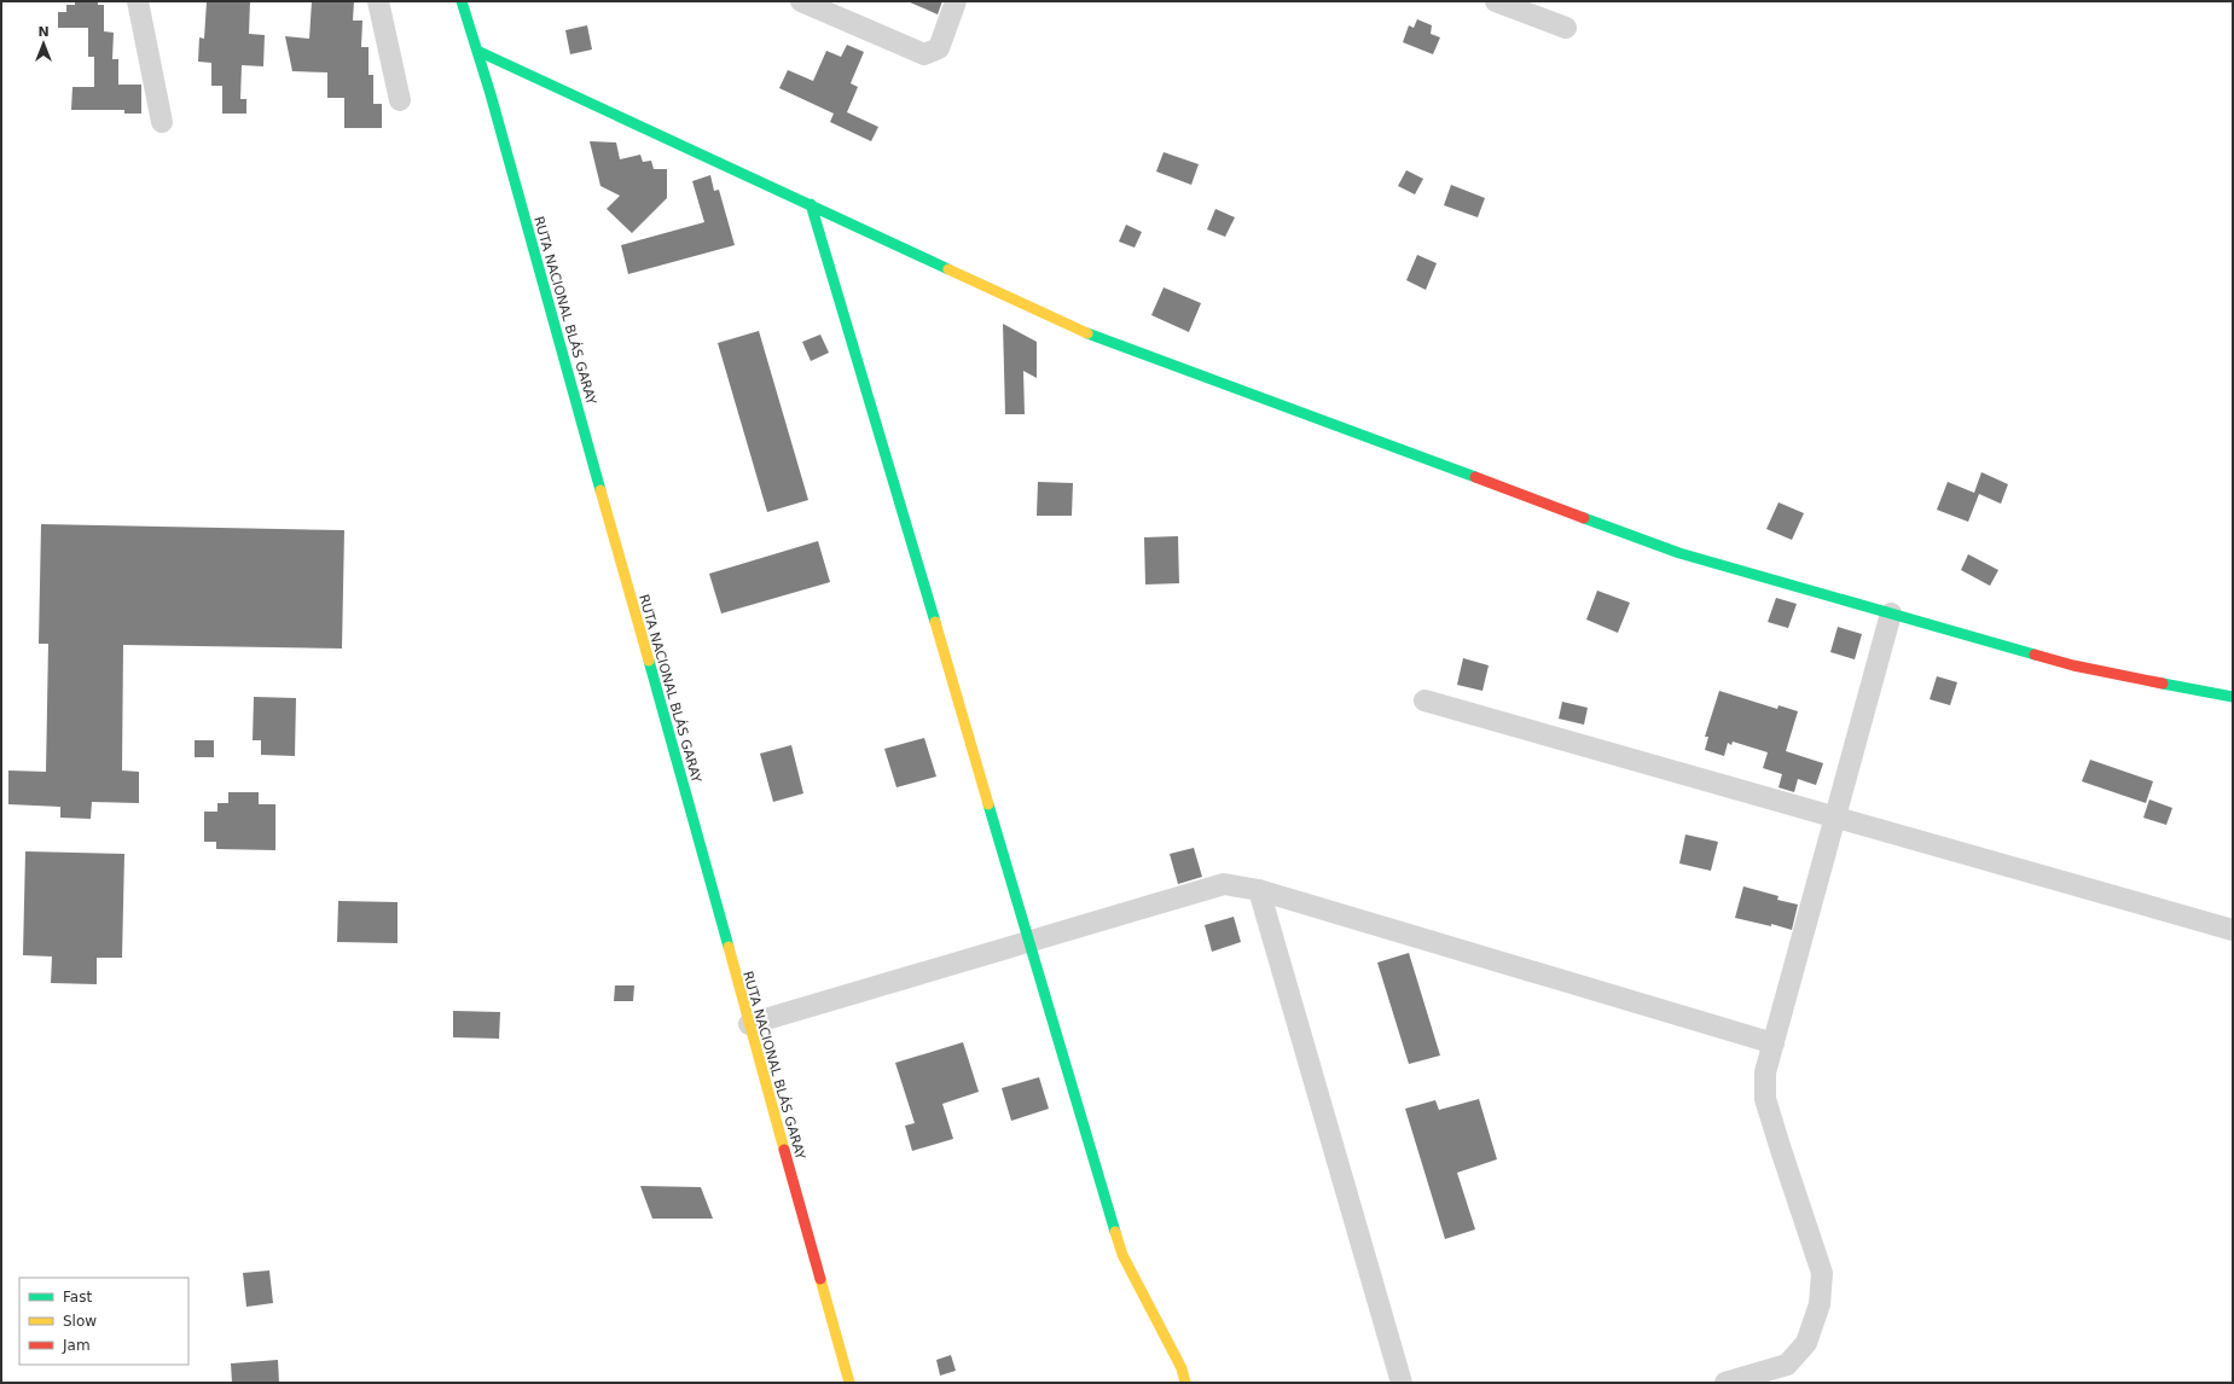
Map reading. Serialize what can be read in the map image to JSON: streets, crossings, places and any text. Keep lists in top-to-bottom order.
{
  "streets": {
    "main road": ["RUTA NACIONAL BLÁS GARAY"]
  },
  "legend": ["Fast", "Slow", "Jam"],
  "north": "top"
}
